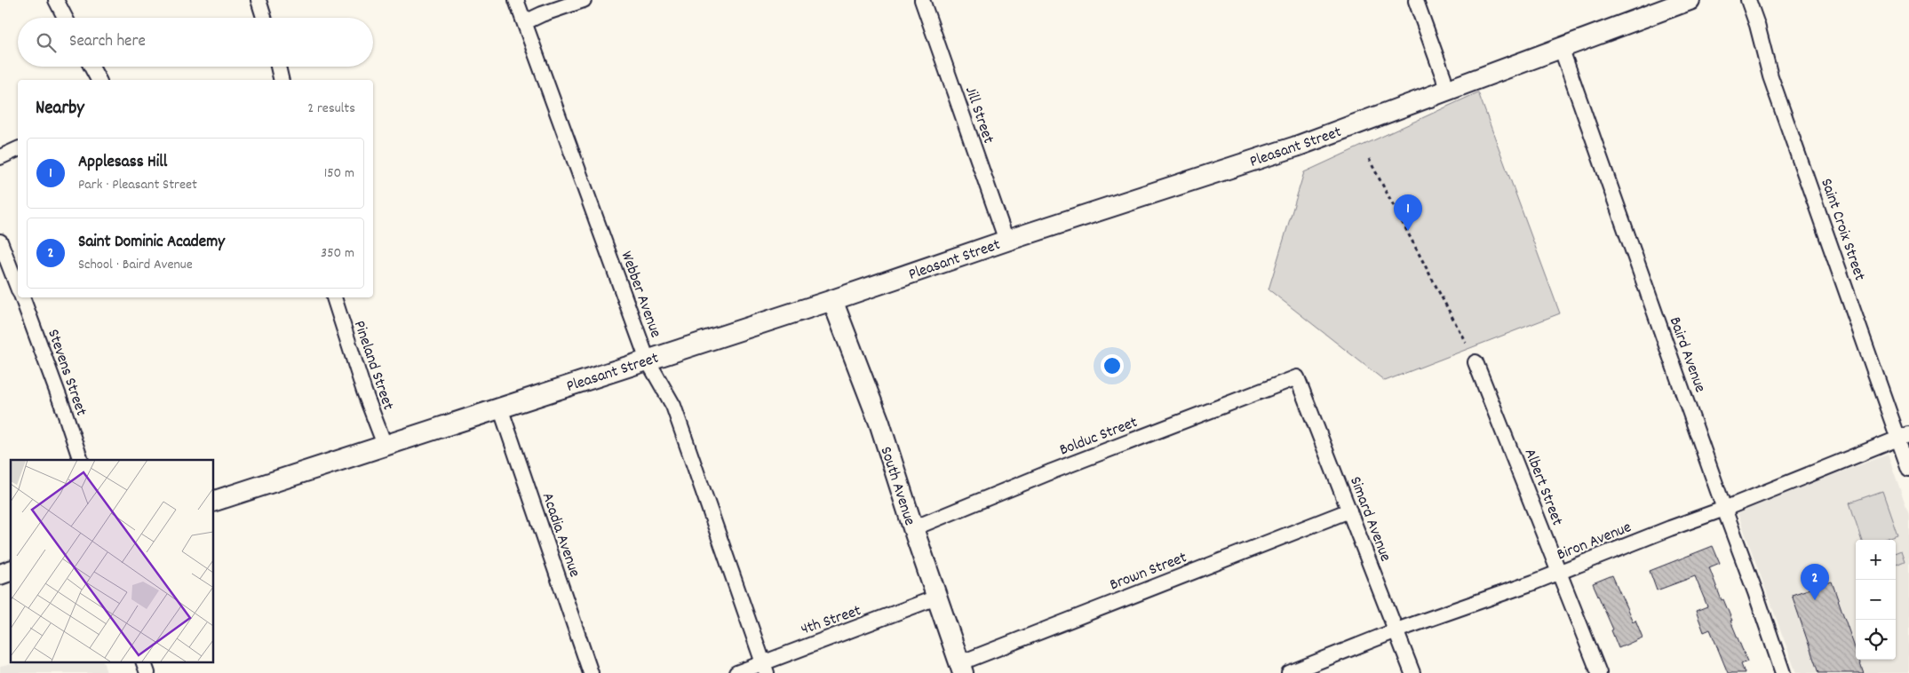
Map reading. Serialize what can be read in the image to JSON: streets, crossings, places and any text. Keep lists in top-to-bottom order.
{
  "streets": {
    "street": [
      "Jill Street",
      "Pleasant Street",
      "Saint Croix Street",
      "Webber Avenue",
      "Baird Avenue",
      "Pineland Street",
      "Stevens Street",
      "Bolduc Street",
      "South Avenue",
      "Albert Street",
      "Simard Avenue",
      "Acadia Avenue",
      "Biron Avenue",
      "Brown Street",
      "4th Street"
    ]
  },
  "crossings": [
    ["Jill Street", "Pleasant Street"],
    ["Pleasant Street", "Webber Avenue"],
    ["Pleasant Street", "Baird Avenue"],
    ["Pleasant Street", "Pineland Street"],
    ["Pleasant Street", "South Avenue"],
    ["Pleasant Street", "Acadia Avenue"],
    ["Saint Croix Street", "Biron Avenue"],
    ["Webber Avenue", "4th Street"],
    ["Baird Avenue", "Biron Avenue"],
    ["Bolduc Street", "South Avenue"],
    ["Bolduc Street", "Simard Avenue"],
    ["South Avenue", "Brown Street"],
    ["South Avenue", "4th Street"],
    ["Albert Street", "Biron Avenue"],
    ["Simard Avenue", "Biron Avenue"],
    ["Simard Avenue", "Brown Street"]
  ],
  "page": {
    "search": "Search here",
    "heading": ["Nearby", "2 results"],
    "list": [
      {
        "mark": "1",
        "name": "Applesass Hill",
        "note": "Park · Pleasant Street",
        "value": "150 m"
      },
      {
        "mark": "2",
        "name": "Saint Dominic Academy",
        "note": "School · Baird Avenue",
        "value": "350 m"
      }
    ],
    "pins": ["1", "2"],
    "map_buttons": ["+", "−"]
  }
}
